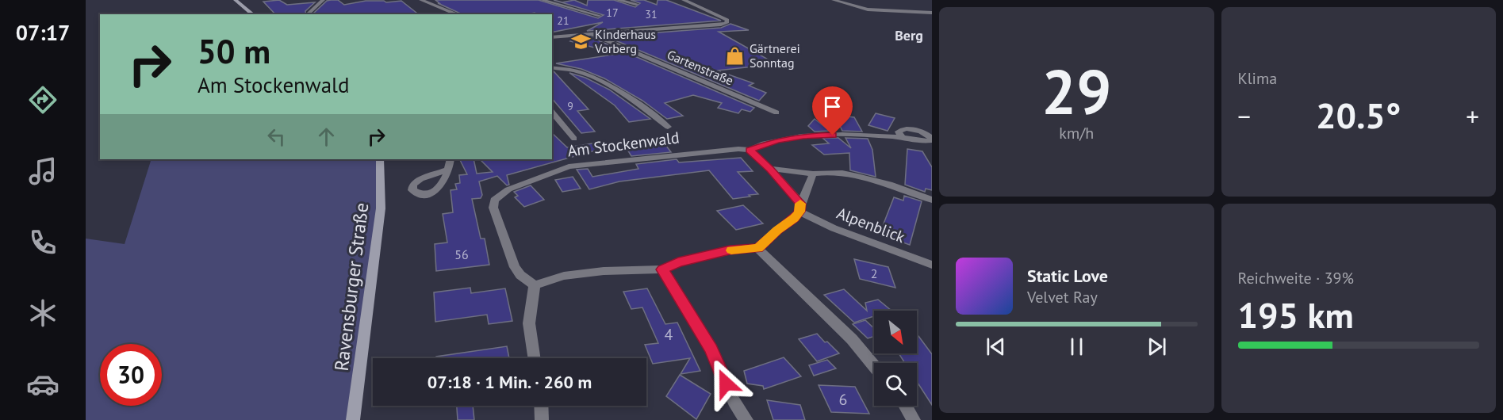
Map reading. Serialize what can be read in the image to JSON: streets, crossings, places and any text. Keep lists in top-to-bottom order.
{
  "streets": {
    "main road": ["Ravensburger Straße"],
    "street": ["Gartenstraße", "Am Stockenwald", "Alpenblick"]
  },
  "districts": ["Berg"],
  "places": {
    "school or university": ["Kinderhaus Vorberg"],
    "shop": ["Gärtnerei Sonntag"]
  },
  "house_numbers": [
    "17",
    "31",
    "21",
    "9",
    "56",
    "2",
    "4",
    "6"
  ],
  "north": "bottom right",
  "page": {
    "tabs": "07:17",
    "tile": [
      ["29", "km/h"],
      "Klima",
      ["Reichweite · 39%", "195 km"]
    ],
    "turn": ["50 m", "Am Stockenwald"],
    "heat": ["−", "20.5°", "+"],
    "song": ["Static Love", "Velvet Ray"],
    "limit": "30",
    "trip": "07:18 · 1 Min. · 260 m"
  }
}
